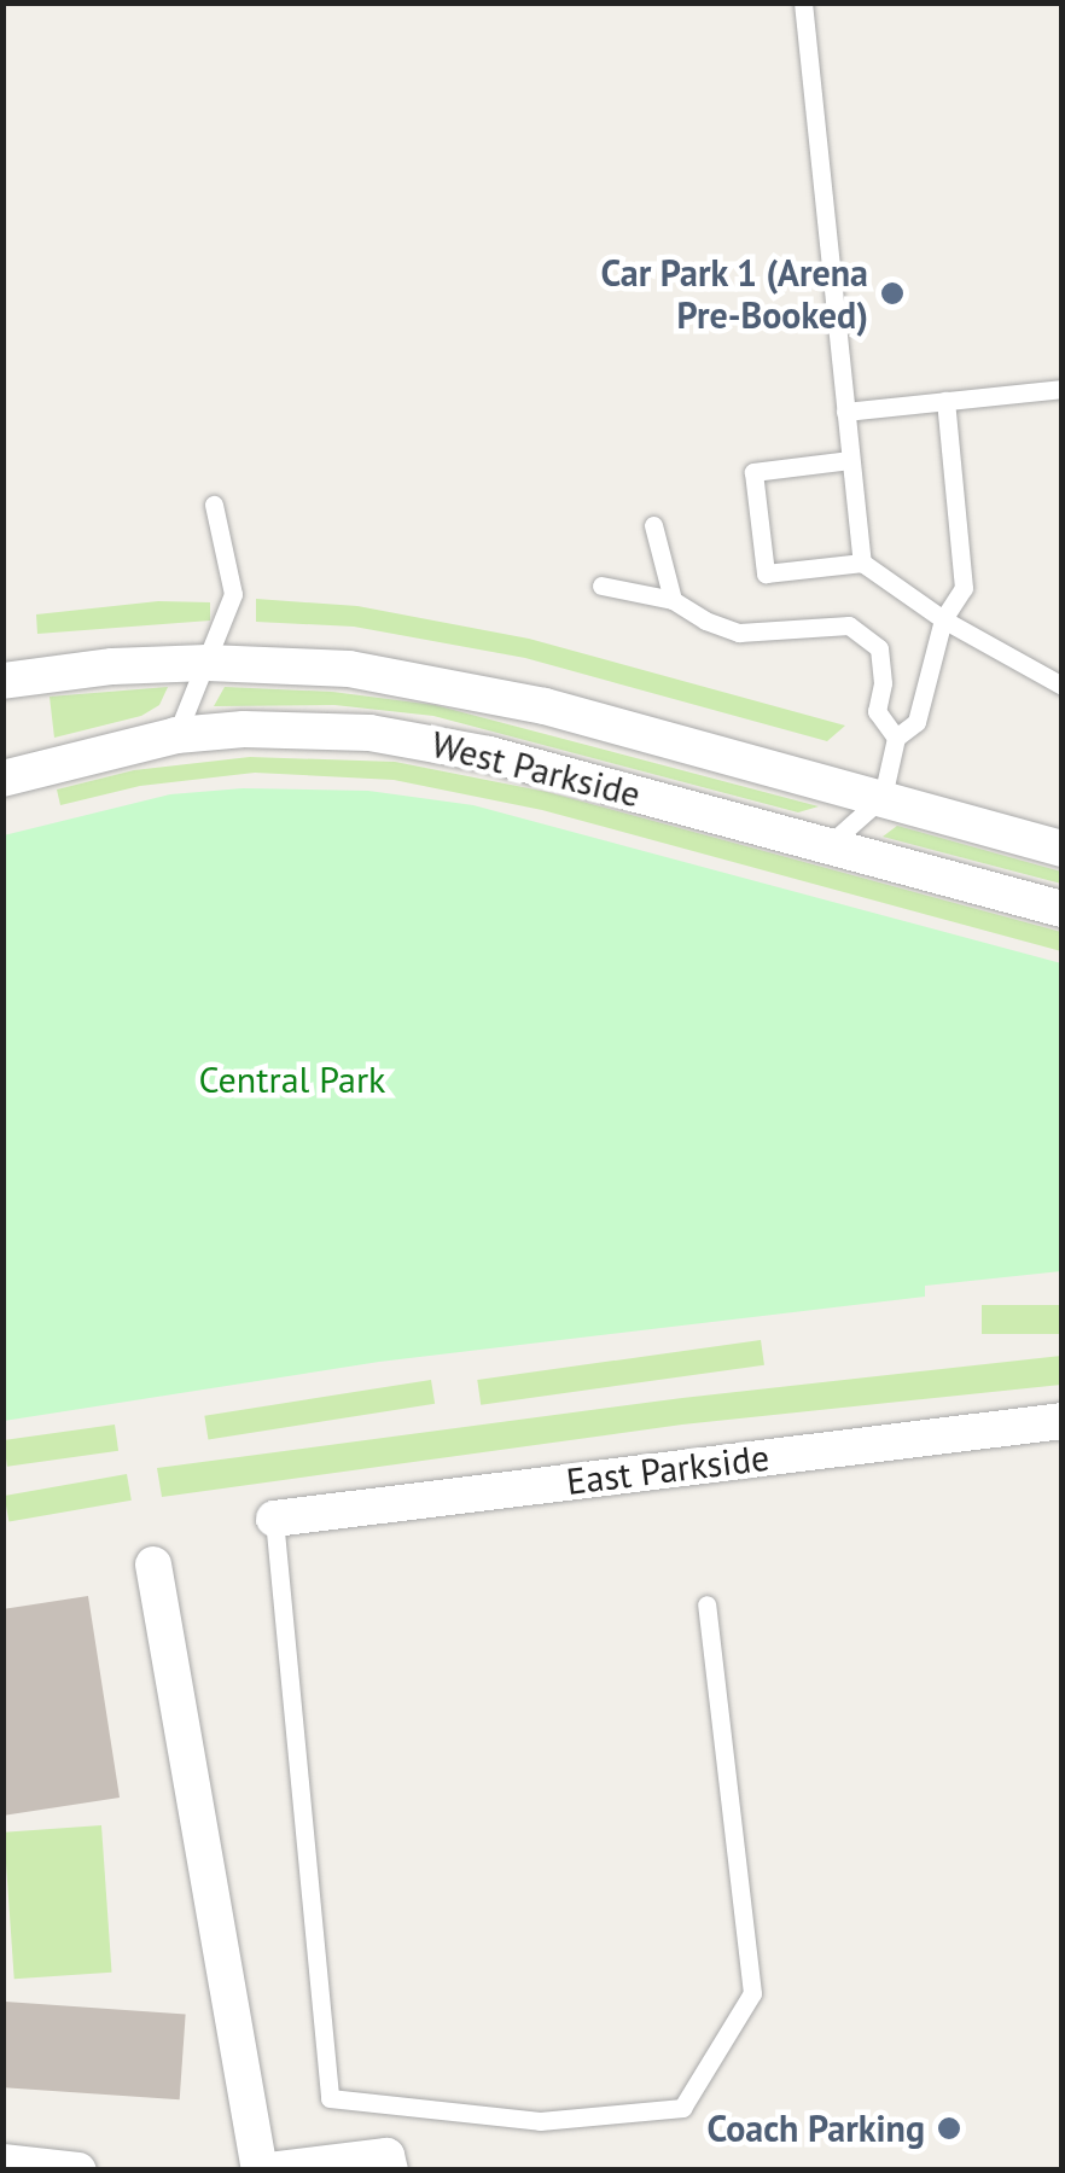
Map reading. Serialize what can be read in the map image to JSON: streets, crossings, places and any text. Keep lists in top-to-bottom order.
{
  "streets": {
    "street": ["West Parkside", "East Parkside"]
  },
  "parks": ["Central Park"],
  "places": ["Car Park 1 (Arena Pre-Booked)", "Coach Parking"]
}
